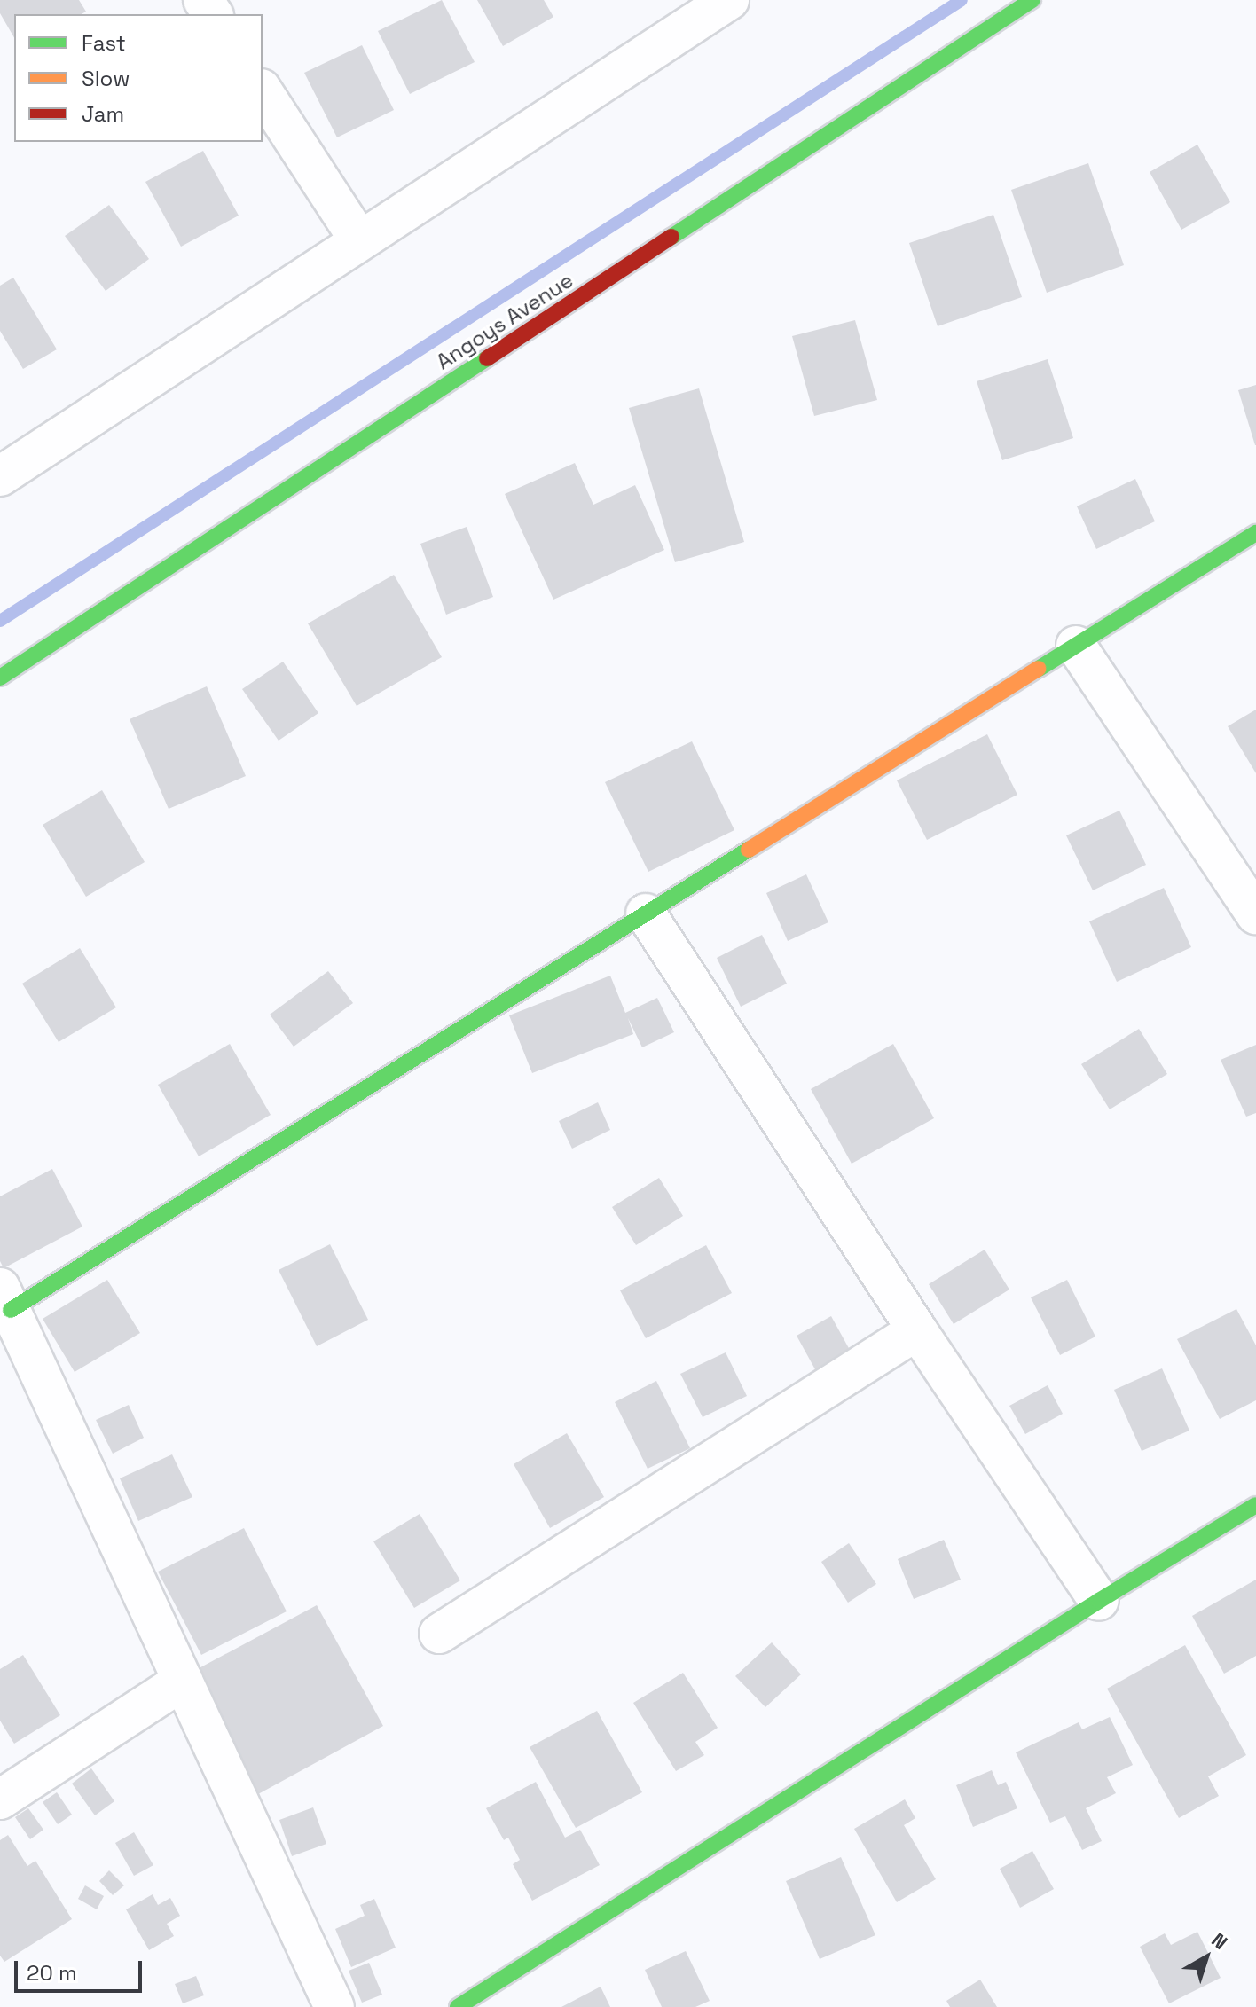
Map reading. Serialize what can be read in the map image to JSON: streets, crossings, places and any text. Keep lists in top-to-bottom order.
{
  "streets": {
    "street": ["Angoys Avenue"]
  },
  "legend": ["Fast", "Slow", "Jam"],
  "scale_bar": "20 m",
  "north": "top right"
}
